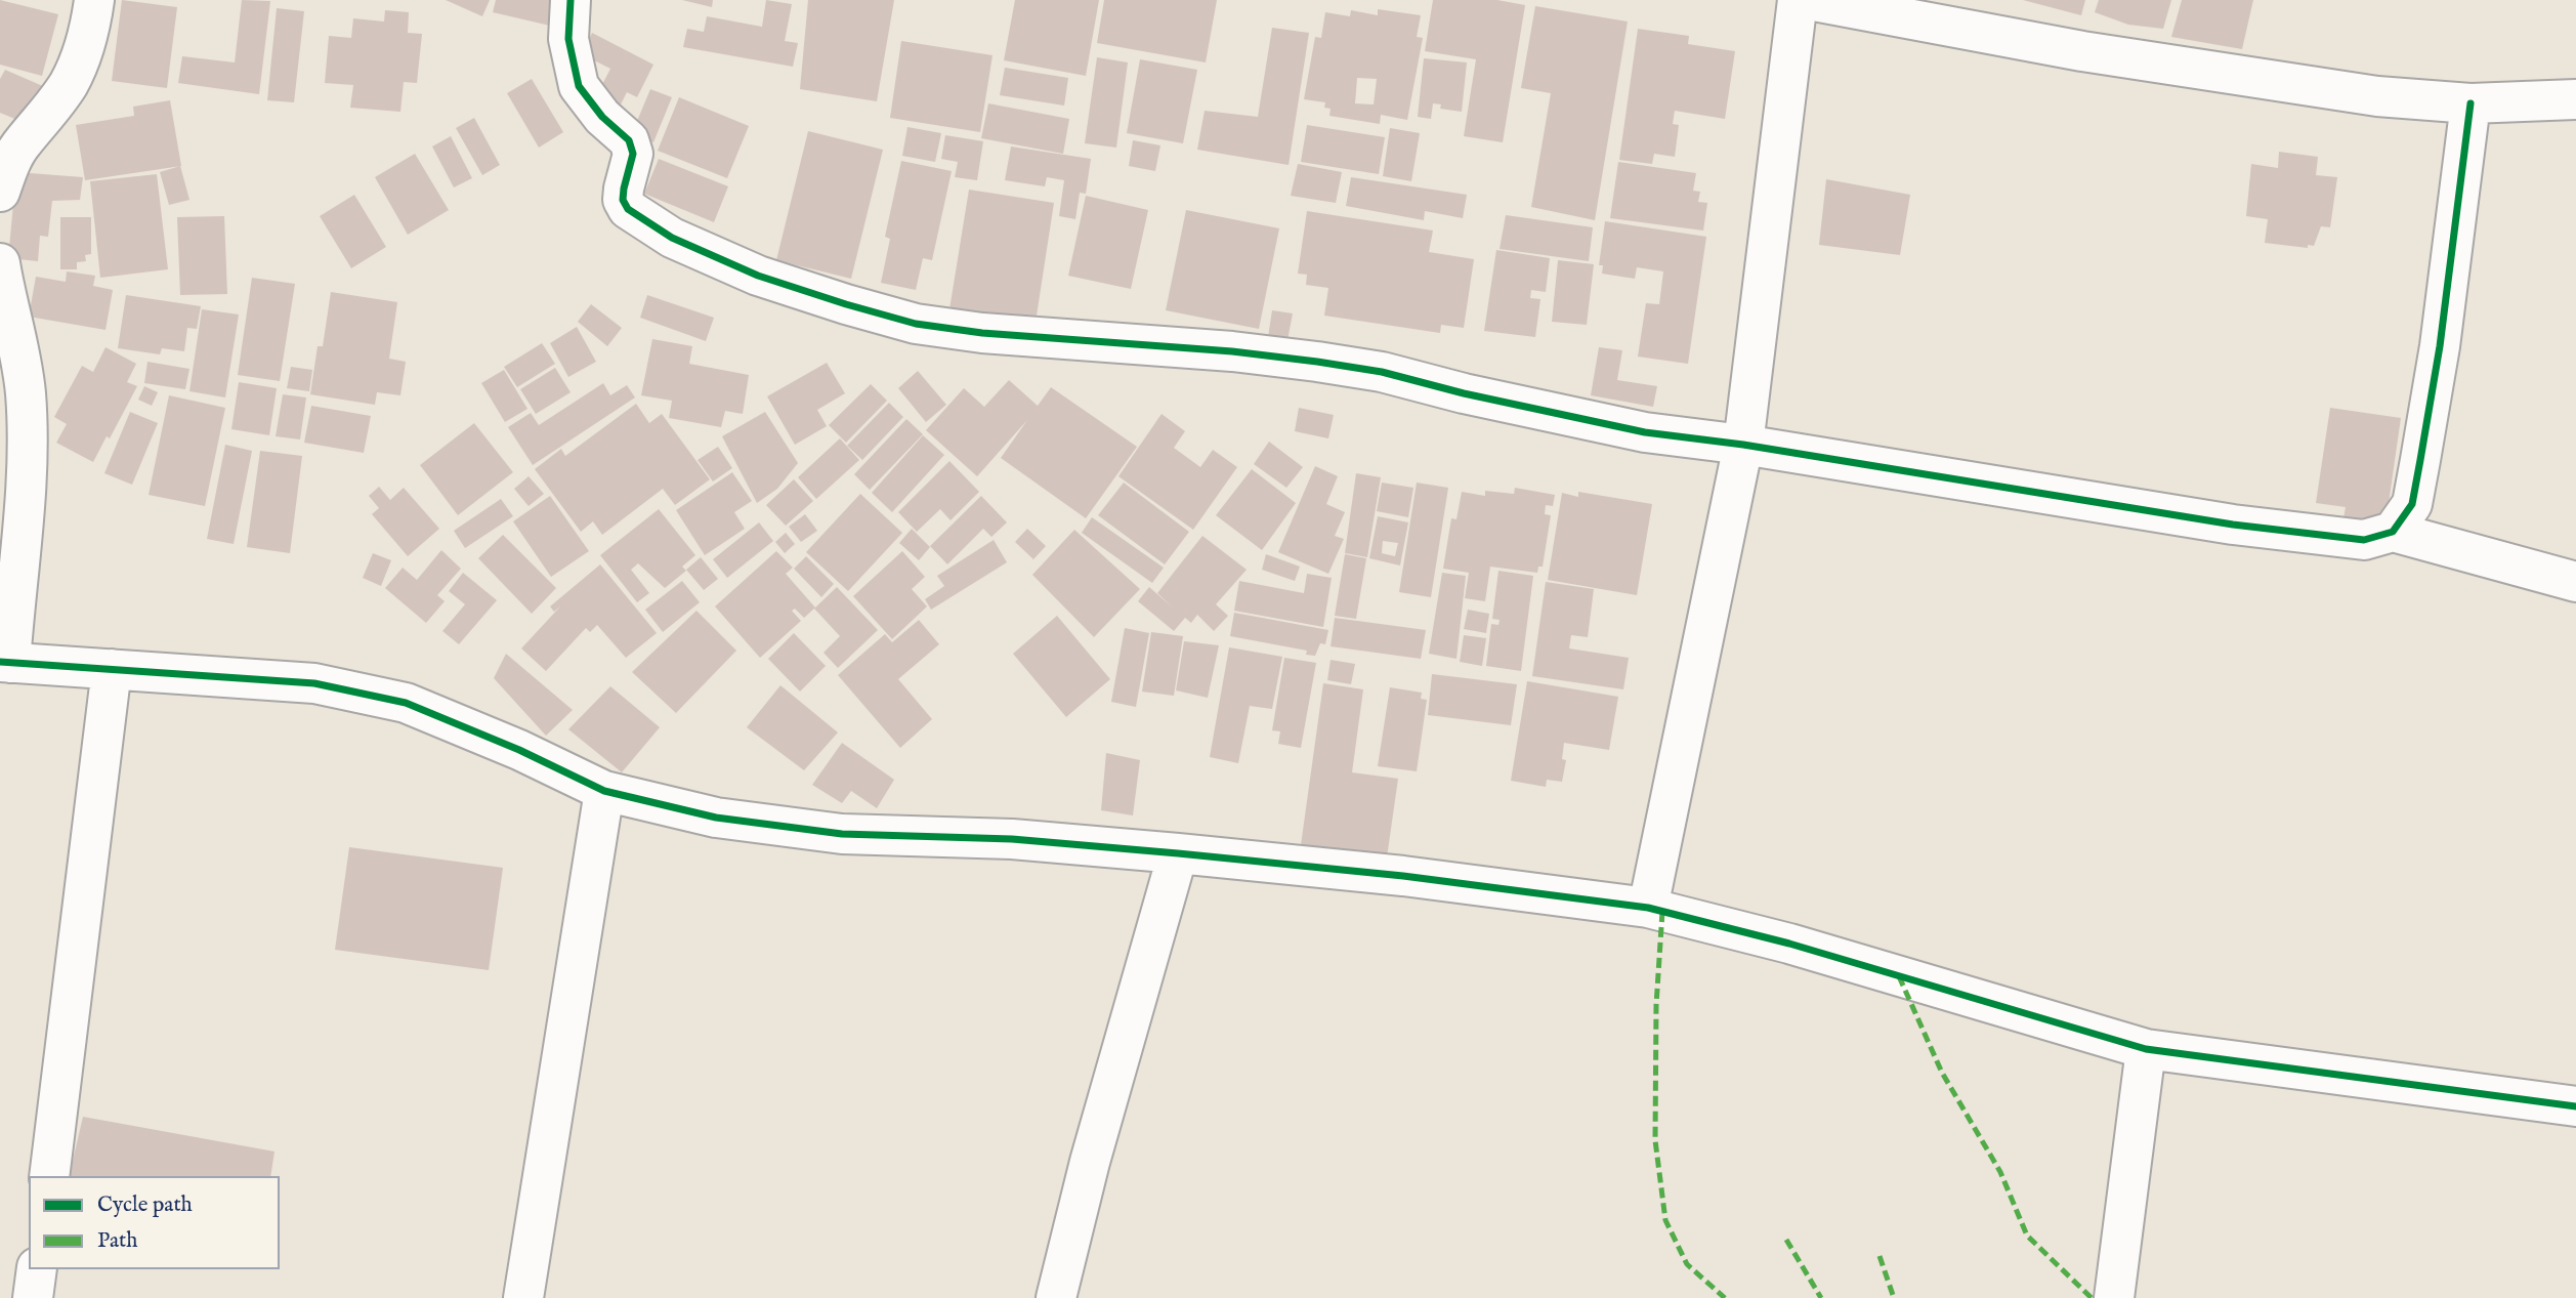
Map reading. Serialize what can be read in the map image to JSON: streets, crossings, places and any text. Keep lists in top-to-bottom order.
{
  "legend": ["Cycle path", "Path"]
}
